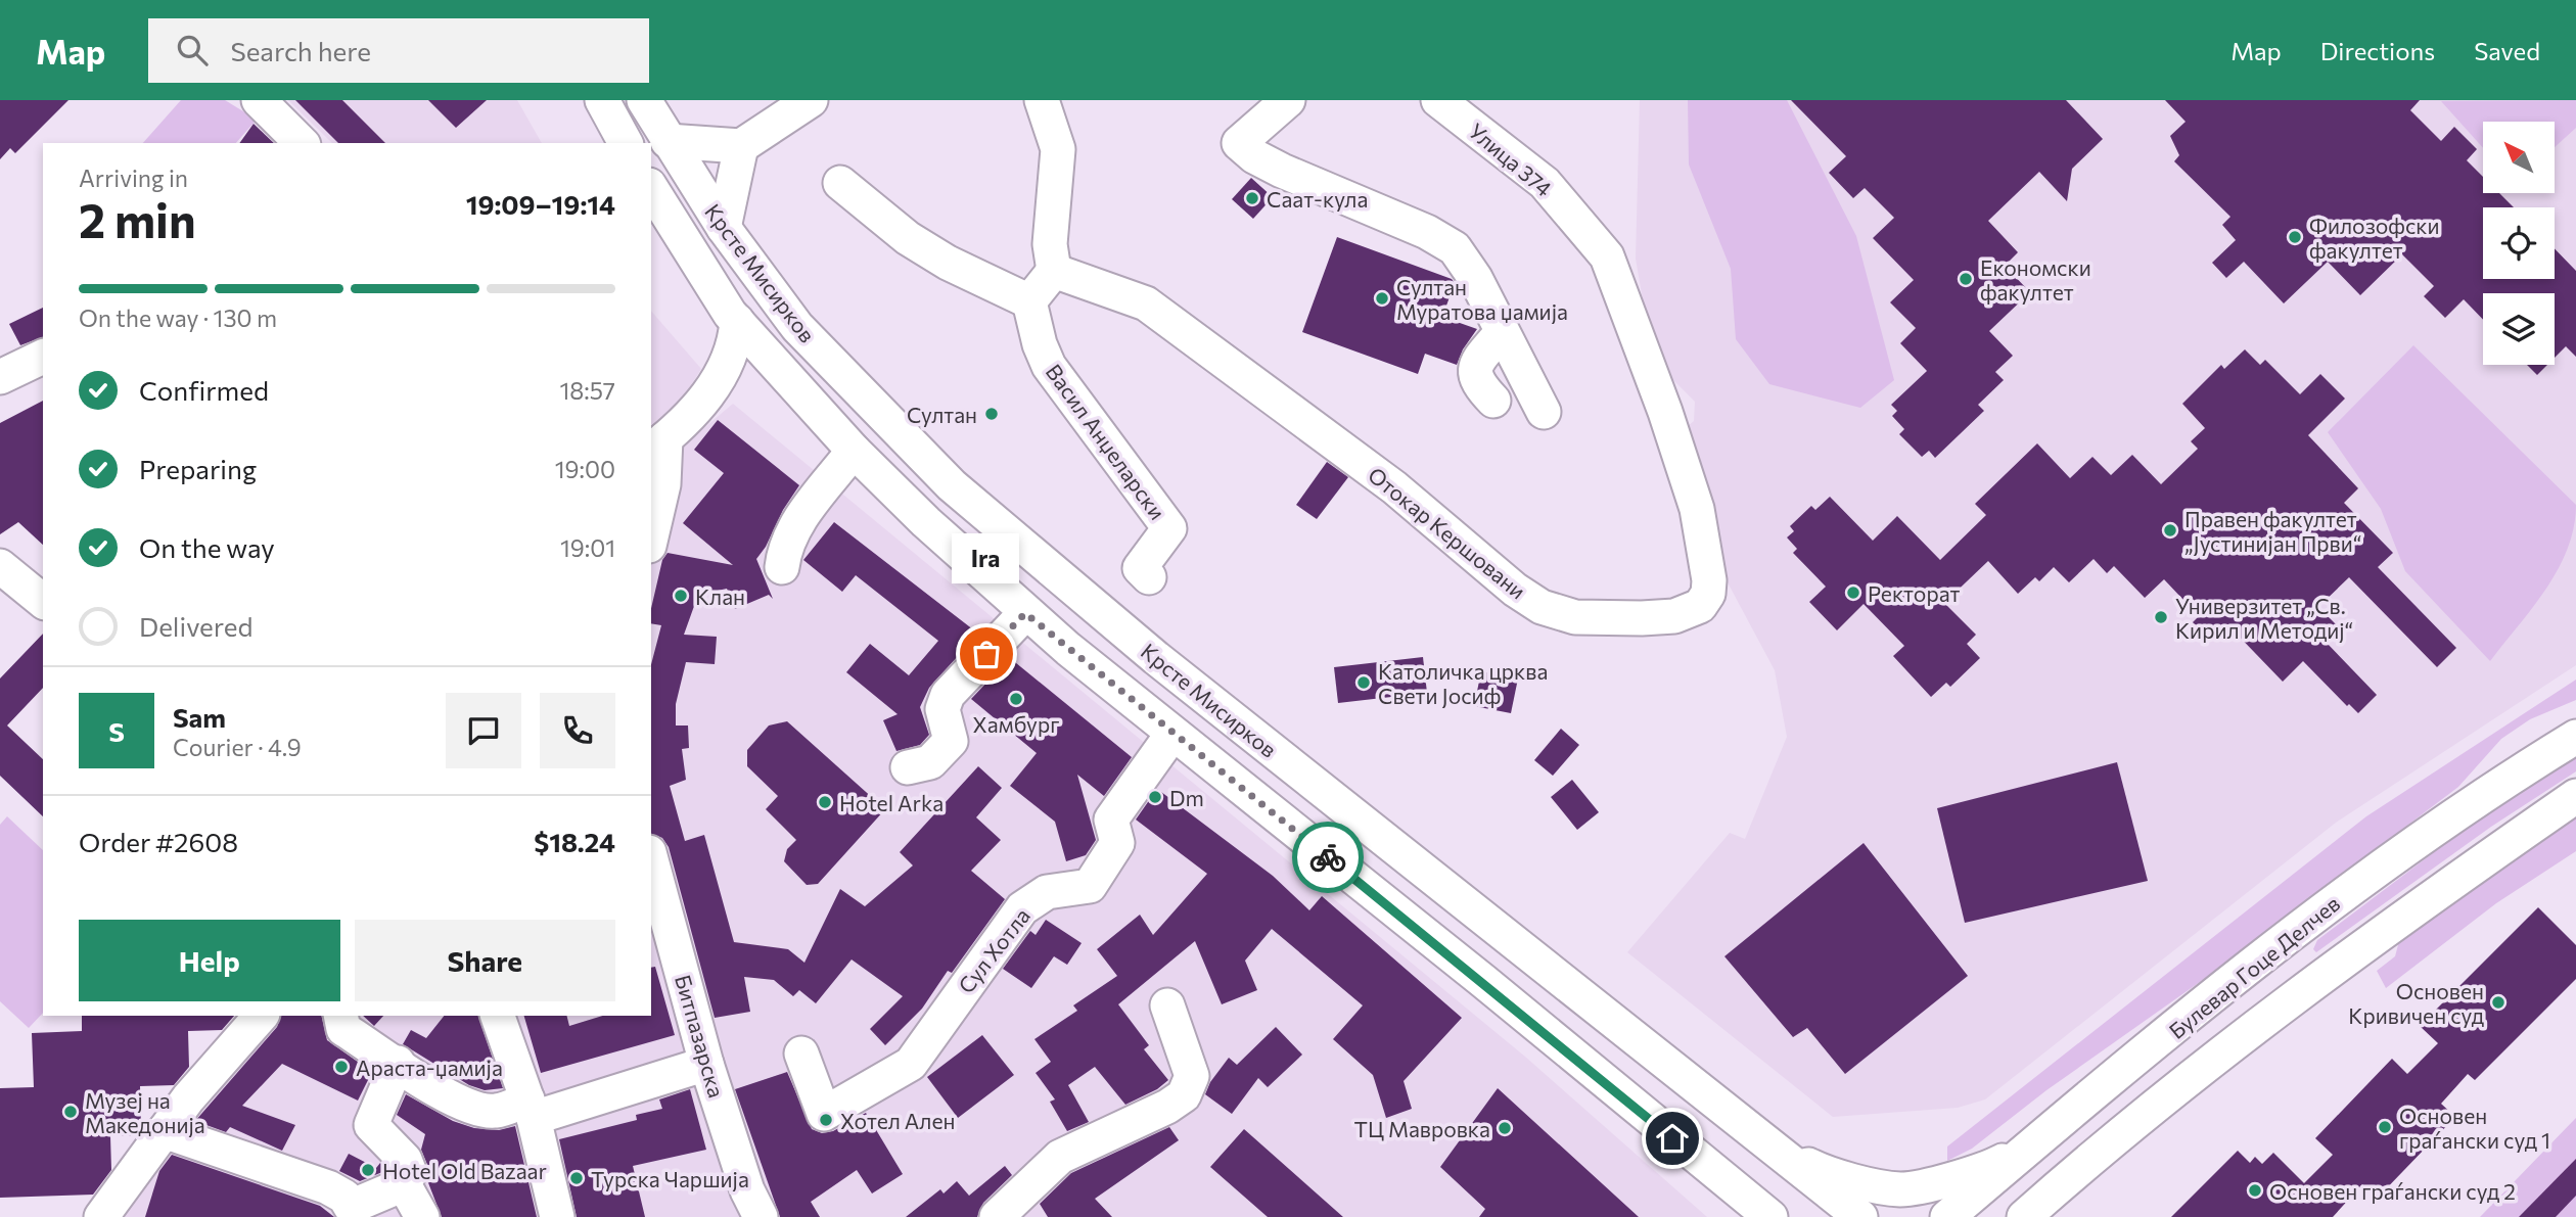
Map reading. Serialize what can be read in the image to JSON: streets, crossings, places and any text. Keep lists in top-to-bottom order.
{
  "streets": {
    "street": [
      "Улица 374",
      "Крсте Мисирков",
      "Васил Анџеларски",
      "Отокар Кершовани",
      "Сул Хотла",
      "Булевар Гоце Делчев",
      "Битпазарска"
    ]
  },
  "crossings": [
    ["Улица 374", "Отокар Кершовани"],
    ["Крсте Мисирков", "Сул Хотла"]
  ],
  "places": [
    "Саат-кула",
    "Филозофски факултет",
    "Економски факултет",
    "Султан Муратова џамија",
    "Султан",
    "Правен факултет „Јустинијан Први“",
    "Ректорат",
    "Клан",
    "Универзитет „Св. Кирил и Методиј“",
    "Ira",
    "Католичка црква Свети Јосиф",
    "Хамбург",
    "Dm",
    "Hotel Arka",
    "Основен Кривичен суд",
    "Араста-џамија",
    "Музеј на Македонија",
    "Хотел Ален",
    "Основен граѓански суд 1",
    "ТЦ Мавровка",
    "Hotel Old Bazaar",
    "Турска Чаршија",
    "Основен граѓански суд 2"
  ],
  "north": "top left",
  "page": {
    "header": "Map",
    "search": "Search here",
    "nav": ["Map", "Directions", "Saved"],
    "heading": ["2 min", "Arriving in", "19:09–19:14"],
    "panel": [
      "Sam",
      "Courier · 4.9",
      "Order #2608",
      "$18.24"
    ],
    "bar": "On the way · 130 m",
    "list": [
      ["Confirmed", "18:57"],
      ["Preparing", "19:00"],
      ["On the way", "19:01"],
      "Delivered"
    ],
    "bubble": "Ira",
    "round": "S",
    "buttons": ["Help", "Share"]
  }
}
